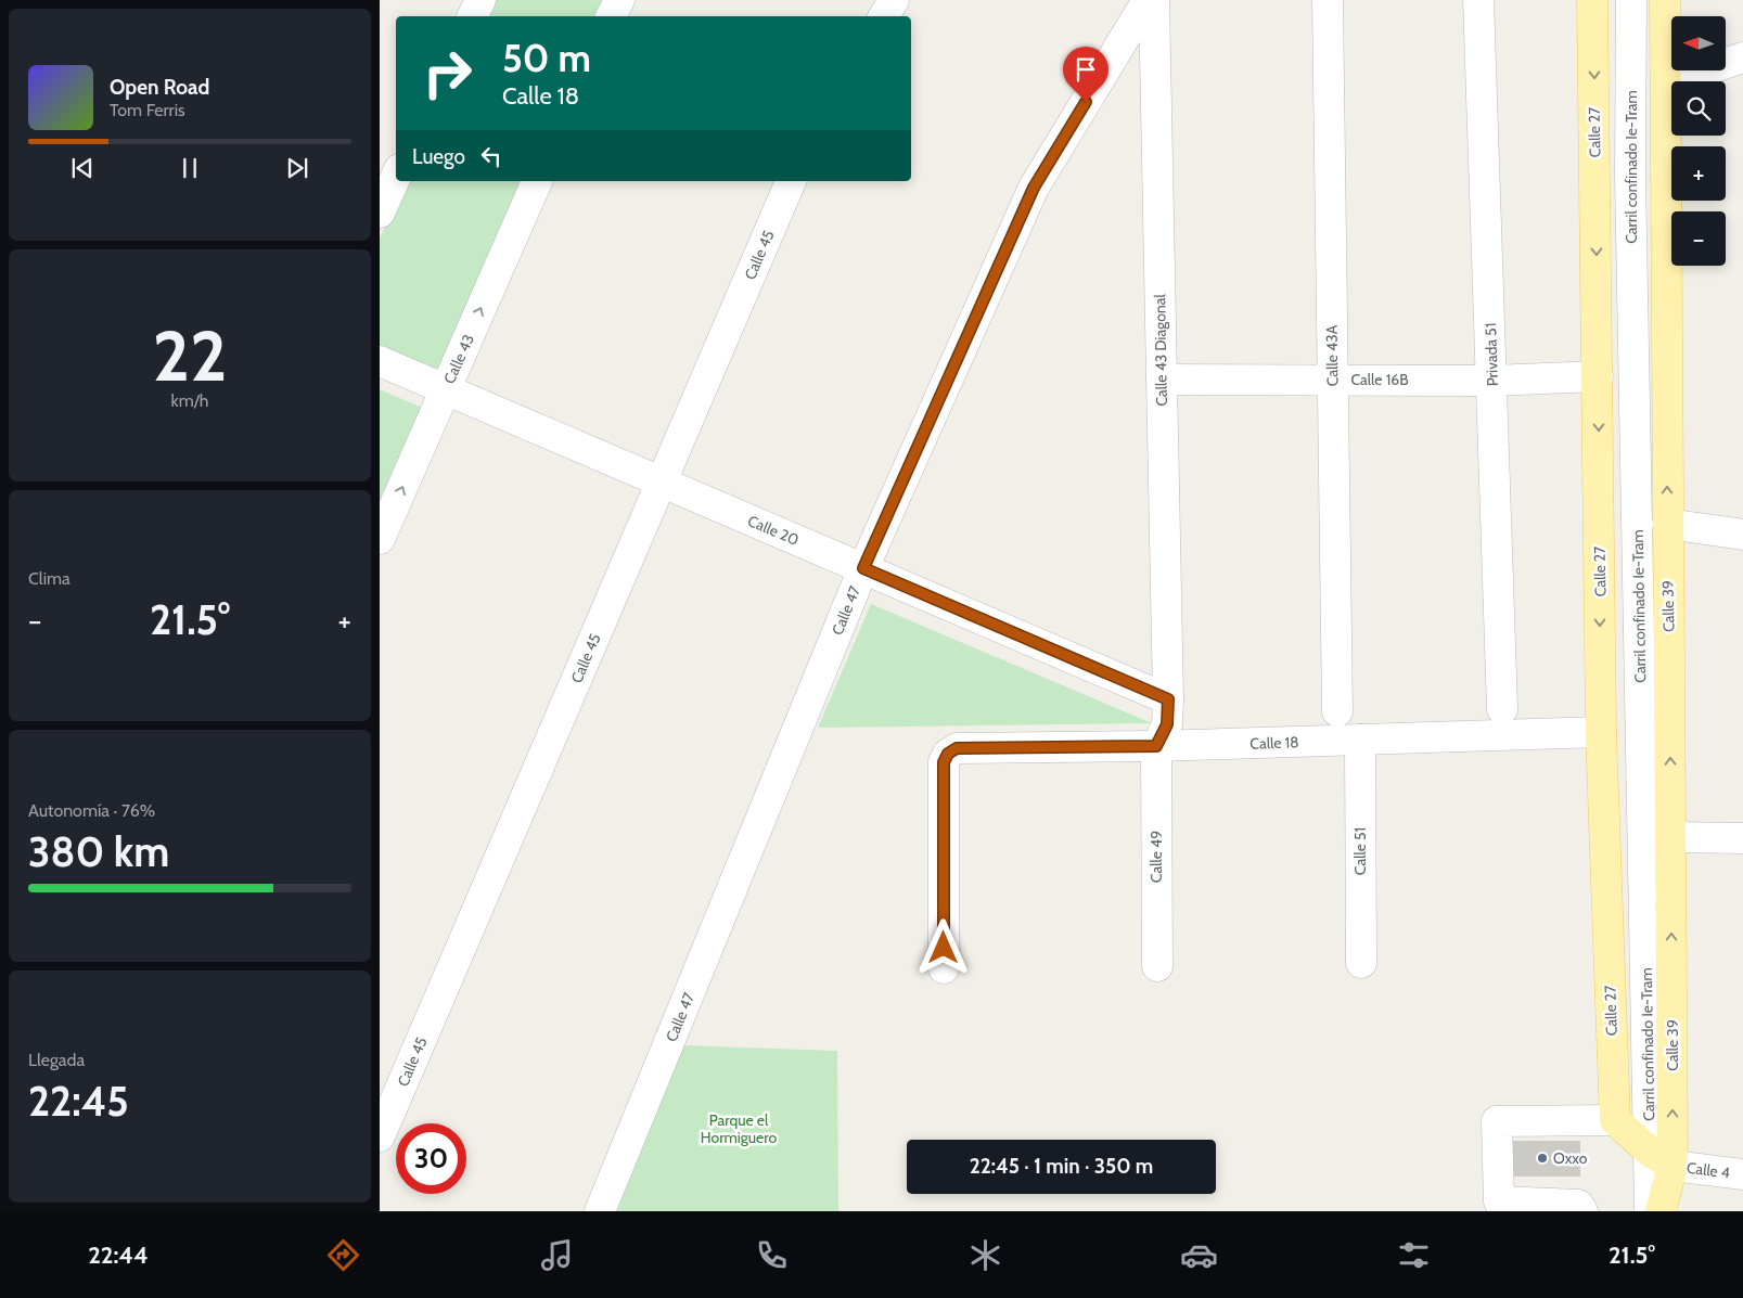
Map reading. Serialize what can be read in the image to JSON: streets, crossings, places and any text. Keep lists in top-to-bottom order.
{
  "streets": {
    "main road": ["Calle 27", "Calle 39"],
    "street": [
      "Carril confinado Ie-Tram",
      "Calle 45",
      "Calle 43 Diagonal",
      "Privada 51",
      "Calle 43A",
      "Calle 43",
      "Calle 16B",
      "Calle 20",
      "Calle 47",
      "Calle 18",
      "Calle 51",
      "Calle 49",
      "Calle 4"
    ]
  },
  "crossings": [
    ["Calle 27", "Calle 16B"],
    ["Calle 27", "Calle 18"],
    ["Carril confinado Ie-Tram", "Calle 39"],
    ["Carril confinado Ie-Tram", "Calle 4"],
    ["Calle 45", "Calle 20"],
    ["Calle 43 Diagonal", "Calle 16B"],
    ["Calle 43 Diagonal", "Calle 20"],
    ["Calle 43 Diagonal", "Calle 18"],
    ["Calle 43 Diagonal", "Calle 49"],
    ["Privada 51", "Calle 16B"],
    ["Calle 43A", "Calle 16B"],
    ["Calle 43", "Calle 20"],
    ["Calle 20", "Calle 47"],
    ["Calle 39", "Calle 4"],
    ["Calle 18", "Calle 51"],
    ["Calle 18", "Calle 49"]
  ],
  "one_way": ["Calle 27", "Calle 43", "Calle 39"],
  "parks": ["Parque el Hormiguero"],
  "places": ["Oxxo"],
  "north": "left",
  "page": {
    "map_buttons": ["+", "−"],
    "turn": ["50 m", "Calle 18"],
    "song": ["Open Road", "Tom Ferris"],
    "then": "Luego",
    "tile": [
      ["22", "km/h"],
      "Clima",
      ["Autonomía · 76%", "380 km"],
      ["Llegada", "22:45"]
    ],
    "heat": ["−", "21.5°", "+"],
    "limit": "30",
    "trip": "22:45 · 1 min · 350 m",
    "tabs": ["22:44", "21.5°"]
  }
}
